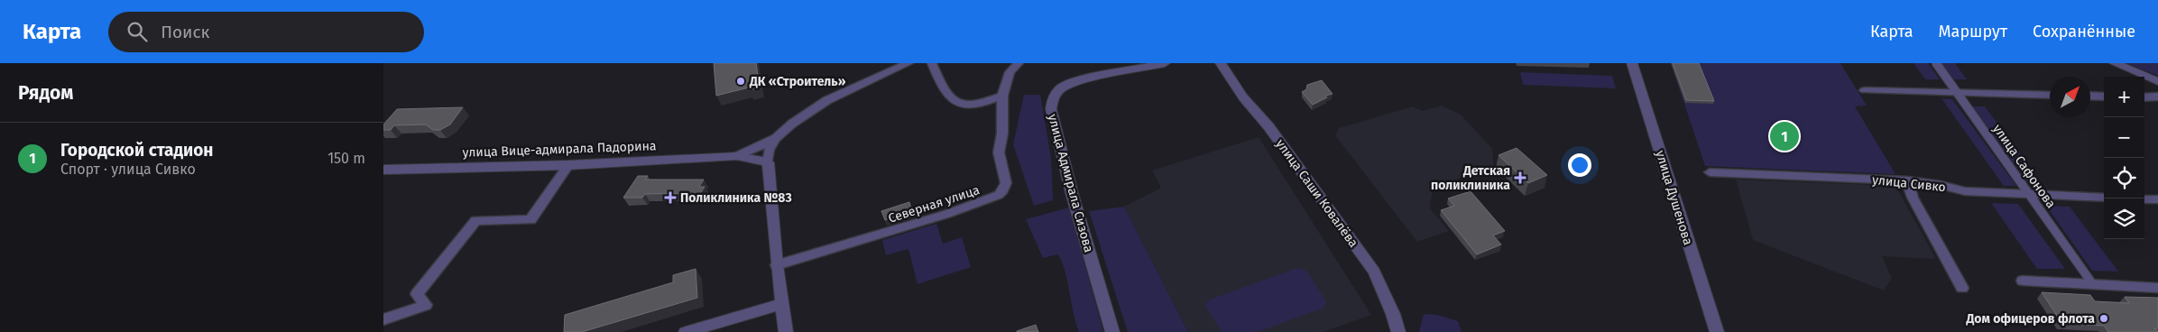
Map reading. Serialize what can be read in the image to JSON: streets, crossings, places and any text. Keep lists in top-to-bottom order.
{
  "streets": {
    "street": [
      "улица Вице-адмирала Падорина",
      "улица Сафонова",
      "улица Адмирала Сизова",
      "улица Сивко",
      "улица Саши Ковалёва",
      "улица Душенова",
      "Северная улица"
    ]
  },
  "crossings": [
    ["улица Сафонова", "улица Сивко"]
  ],
  "places": {
    "other": ["ДК «Строитель»", "Дом офицеров флота"],
    "health": ["Детская поликлиника", "Поликлиника №83"]
  },
  "north": "top right",
  "page": {
    "header": "Карта",
    "search": "Поиск",
    "nav": ["Карта", "Маршрут", "Сохранённые"],
    "heading": "Рядом",
    "map_buttons": ["+", "−"],
    "pins": "1",
    "list": [
      {
        "mark": "1",
        "name": "Городской стадион",
        "note": "Спорт · улица Сивко",
        "value": "150 m"
      }
    ]
  }
}
